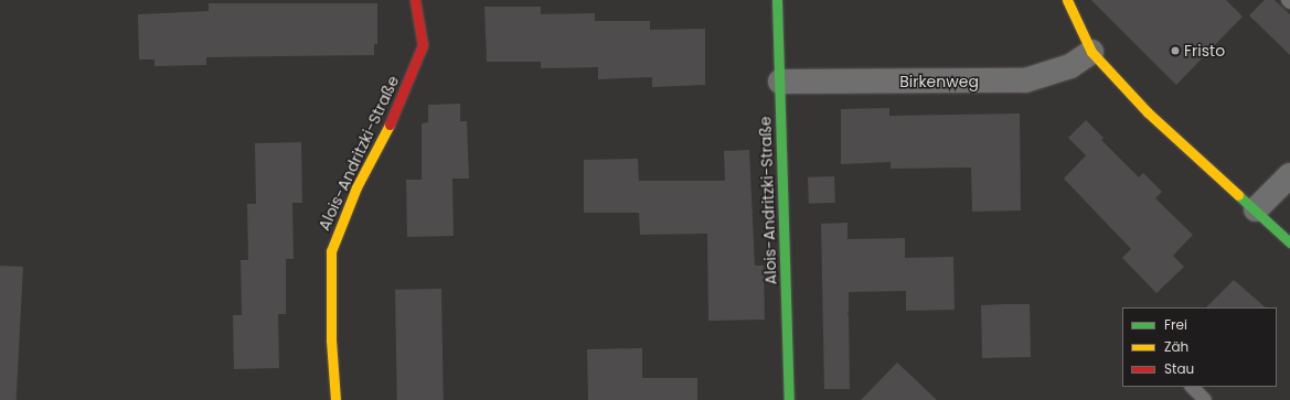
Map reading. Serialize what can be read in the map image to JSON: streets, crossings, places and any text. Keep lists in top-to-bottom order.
{
  "streets": {
    "street": ["Birkenweg", "Alois-Andritzki-Straße"]
  },
  "crossings": [
    ["Birkenweg", "Alois-Andritzki-Straße"]
  ],
  "places": ["Fristo"],
  "legend": ["Frei", "Zäh", "Stau"]
}
